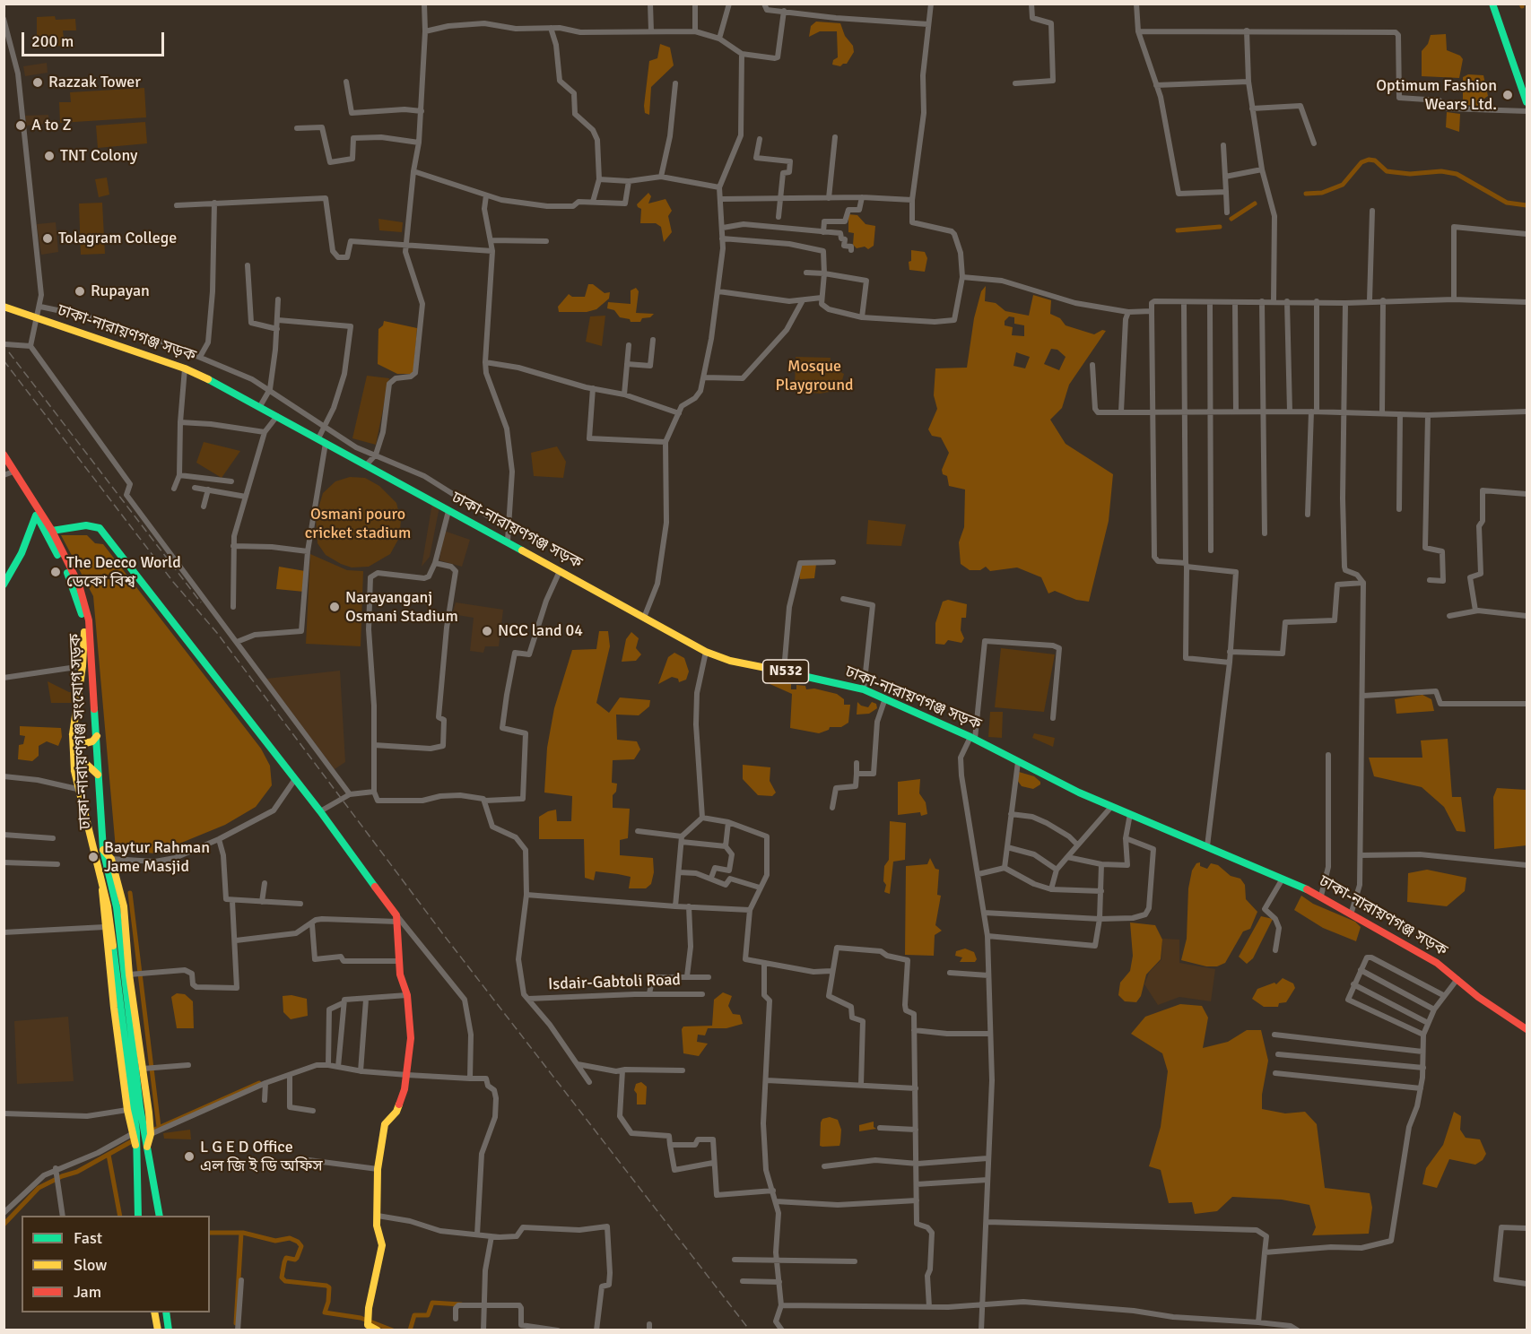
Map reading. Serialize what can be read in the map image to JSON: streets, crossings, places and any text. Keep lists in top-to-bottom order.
{
  "streets": {
    "main road": ["ঢাকা-নারায়ণগঞ্জ সড়ক", "N532", "ঢাকা-নারায়ণগঞ্জ সংযোগ সড়ক"],
    "street": ["Isdair-Gabtoli Road"]
  },
  "parks": ["Mosque Playground", "Osmani pouro cricket stadium"],
  "places": [
    "Razzak Tower",
    "Optimum Fashion Wears Ltd.",
    "A to Z",
    "TNT Colony",
    "Tolagram College",
    "Rupayan",
    "The Decco World ডেকো বিশ্ব",
    "Narayanganj Osmani Stadium",
    "NCC land 04",
    "Baytur Rahman Jame Masjid",
    "L G E D Office এল জি ই ডি অফিস"
  ],
  "legend": ["Fast", "Slow", "Jam"],
  "scale_bar": "200 m"
}
